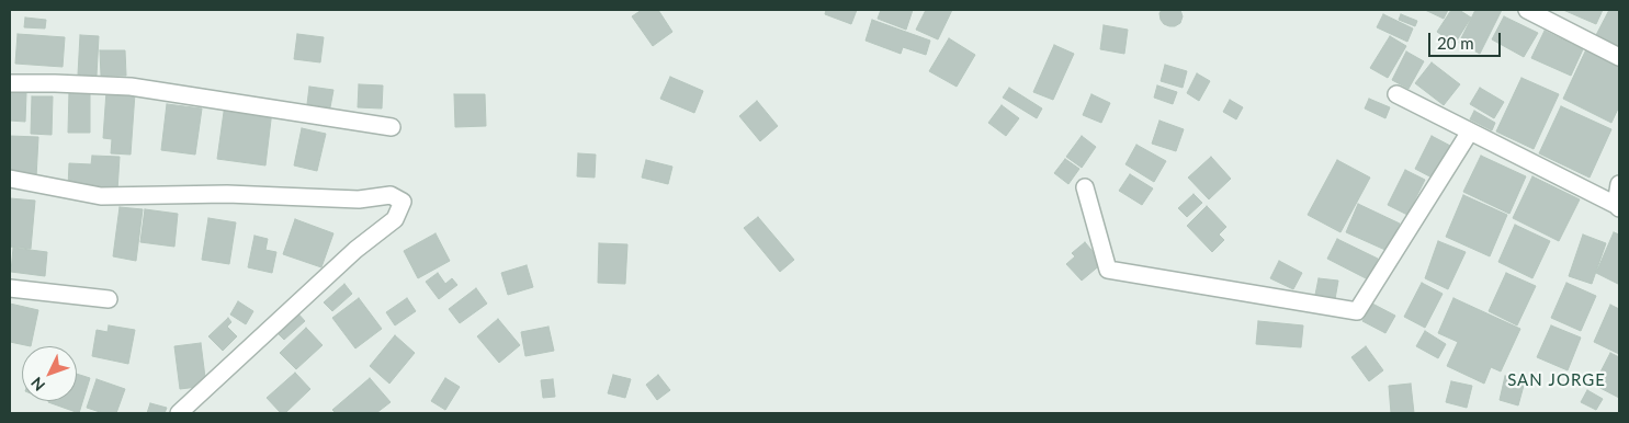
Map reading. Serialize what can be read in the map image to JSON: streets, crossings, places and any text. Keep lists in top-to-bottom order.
{
  "districts": ["SAN JORGE"],
  "scale_bar": "20 m",
  "north": "bottom left"
}
